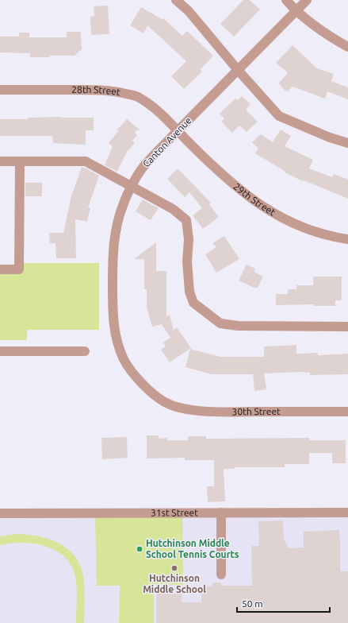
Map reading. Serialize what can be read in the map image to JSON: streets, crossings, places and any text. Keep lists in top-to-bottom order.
{
  "streets": {
    "street": [
      "28th Street",
      "Canton Avenue",
      "29th Street",
      "30th Street",
      "31st Street"
    ]
  },
  "crossings": [
    ["28th Street", "Canton Avenue"],
    ["28th Street", "29th Street"],
    ["Canton Avenue", "29th Street"],
    ["Canton Avenue", "30th Street"]
  ],
  "places": ["Hutchinson Middle School Tennis Courts", "Hutchinson Middle School"],
  "scale_bar": "50 m"
}
